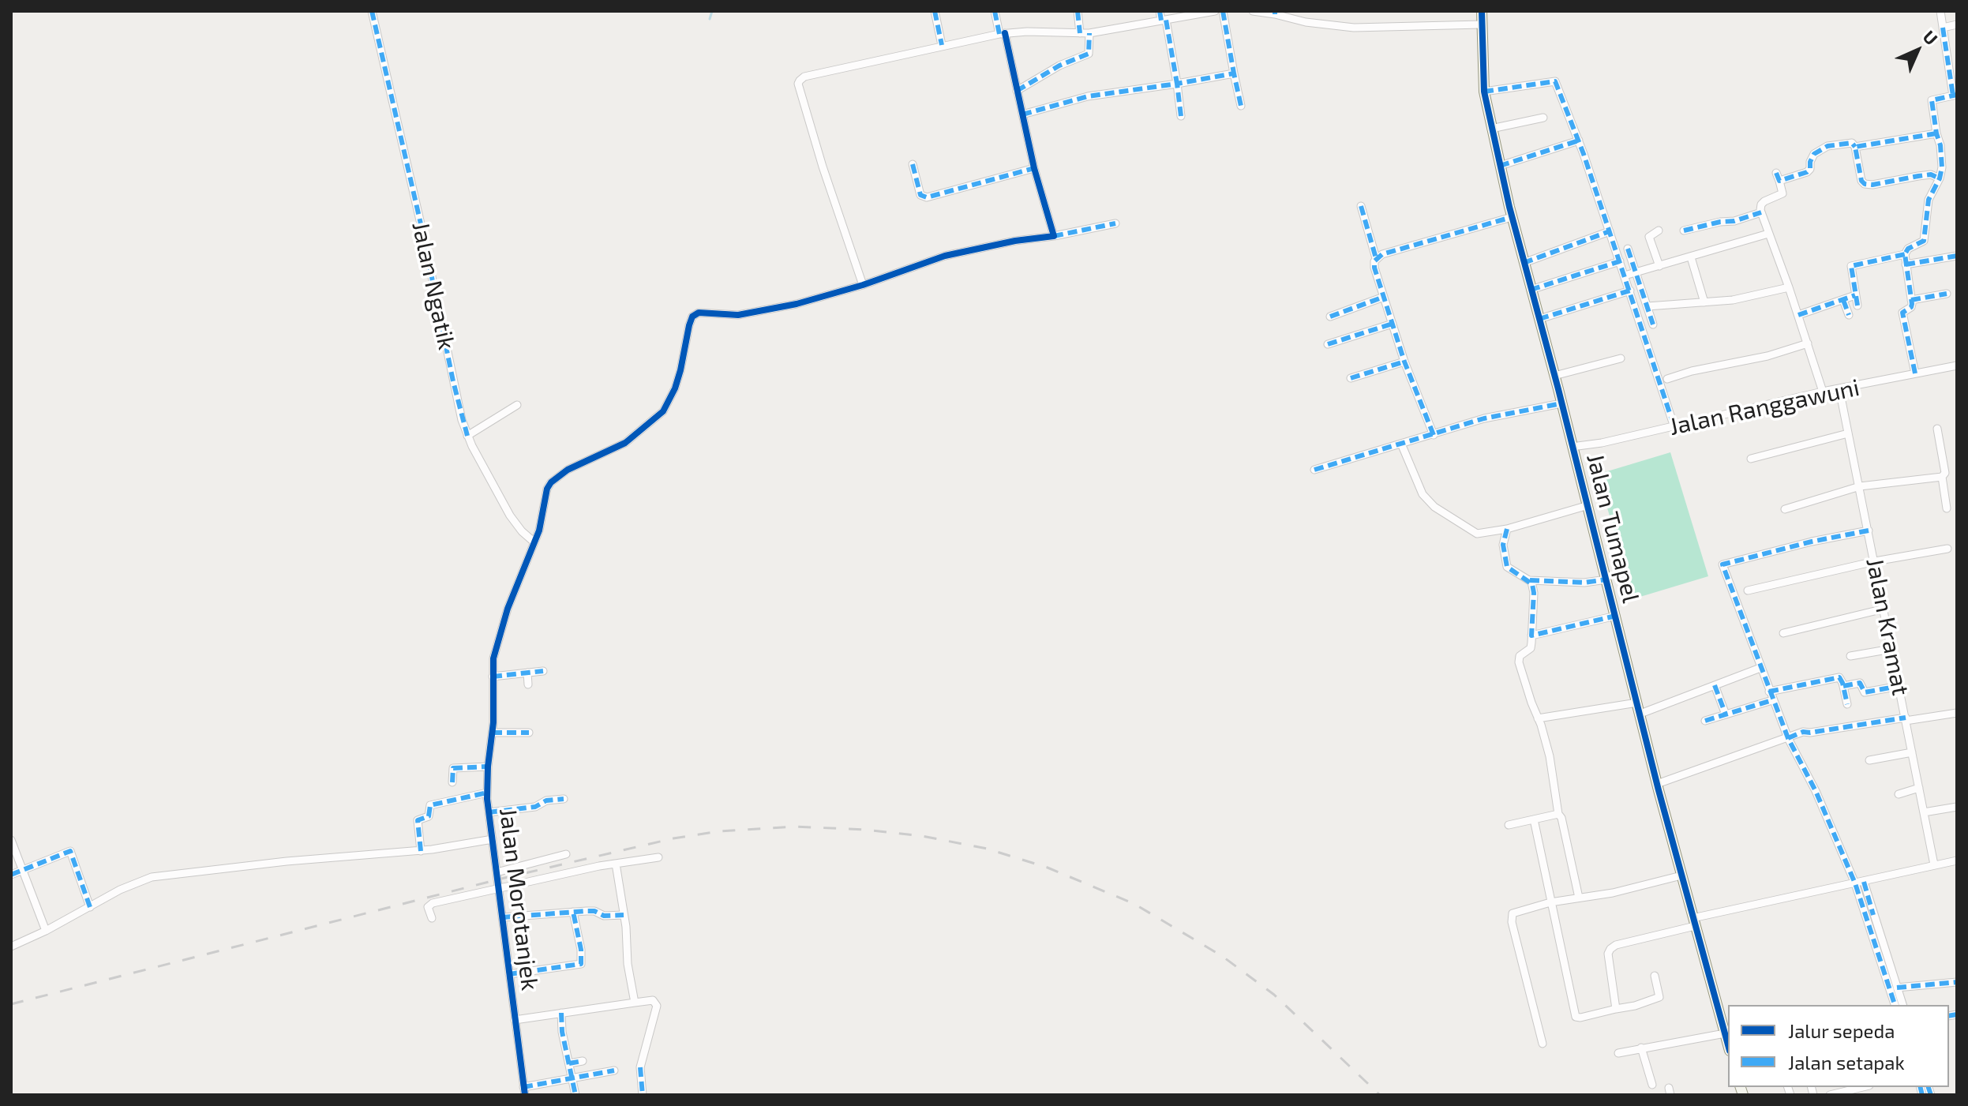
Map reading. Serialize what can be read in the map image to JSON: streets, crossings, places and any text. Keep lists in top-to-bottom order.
{
  "streets": {
    "street": [
      "Jalan Ngatik",
      "Jalan Ranggawuni",
      "Jalan Tumapel",
      "Jalan Kramat",
      "Jalan Morotanjek"
    ]
  },
  "crossings": [
    ["Jalan Ngatik", "Jalan Morotanjek"],
    ["Jalan Ranggawuni", "Jalan Tumapel"],
    ["Jalan Ranggawuni", "Jalan Kramat"]
  ],
  "legend": ["Jalur sepeda", "Jalan setapak"],
  "north": "top right"
}
